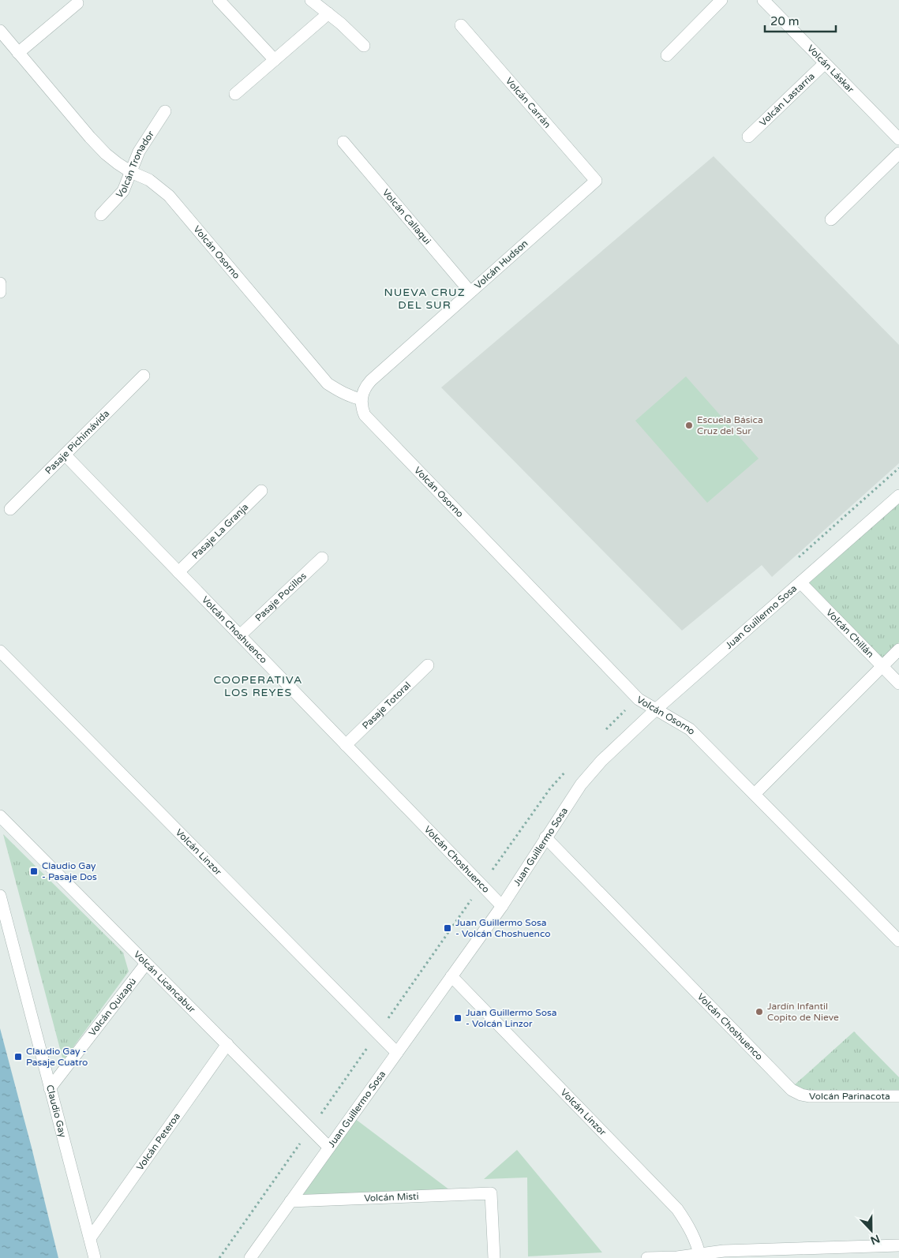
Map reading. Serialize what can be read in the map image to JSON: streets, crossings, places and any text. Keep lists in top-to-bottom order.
{
  "streets": {
    "street": [
      "Volcán Láskar",
      "Volcán Lastarria",
      "Volcán Carrán",
      "Volcán Tronador",
      "Volcán Callaqui",
      "Volcán Osorno",
      "Volcán Hudson",
      "Pasaje Pichimávida",
      "Pasaje La Granja",
      "Pasaje Pocillos",
      "Juan Guillermo Sosa",
      "Volcán Choshuenco",
      "Volcán Chillán",
      "Pasaje Totoral",
      "Volcán Linzor",
      "Volcán Licancabur",
      "Volcán Quizapú",
      "Volcán Parinacota",
      "Claudio Gay",
      "Volcán Peteroa",
      "Volcán Misti"
    ]
  },
  "crossings": [
    ["Volcán Láskar", "Volcán Lastarria"],
    ["Volcán Carrán", "Volcán Hudson"],
    ["Volcán Tronador", "Volcán Osorno"],
    ["Volcán Callaqui", "Volcán Hudson"],
    ["Volcán Osorno", "Volcán Hudson"],
    ["Volcán Osorno", "Juan Guillermo Sosa"],
    ["Pasaje Pichimávida", "Volcán Choshuenco"],
    ["Pasaje La Granja", "Volcán Choshuenco"],
    ["Pasaje Pocillos", "Volcán Choshuenco"],
    ["Juan Guillermo Sosa", "Volcán Choshuenco"],
    ["Juan Guillermo Sosa", "Volcán Chillán"],
    ["Juan Guillermo Sosa", "Volcán Linzor"],
    ["Juan Guillermo Sosa", "Volcán Licancabur"],
    ["Juan Guillermo Sosa", "Volcán Misti"],
    ["Volcán Choshuenco", "Pasaje Totoral"],
    ["Volcán Choshuenco", "Volcán Parinacota"],
    ["Volcán Licancabur", "Volcán Quizapú"],
    ["Volcán Licancabur", "Volcán Peteroa"],
    ["Volcán Quizapú", "Claudio Gay"],
    ["Claudio Gay", "Volcán Peteroa"]
  ],
  "districts": ["NUEVA CRUZ DEL SUR", "COOPERATIVA LOS REYES"],
  "places": {
    "other": ["Escuela Básica Cruz del Sur", "Jardín Infantil Copito de Nieve"],
    "transit": [
      "Claudio Gay - Pasaje Dos",
      "Juan Guillermo Sosa - Volcán Choshuenco",
      "Juan Guillermo Sosa - Volcán Linzor",
      "Claudio Gay - Pasaje Cuatro"
    ]
  },
  "scale_bar": "20 m",
  "north": "bottom"
}
